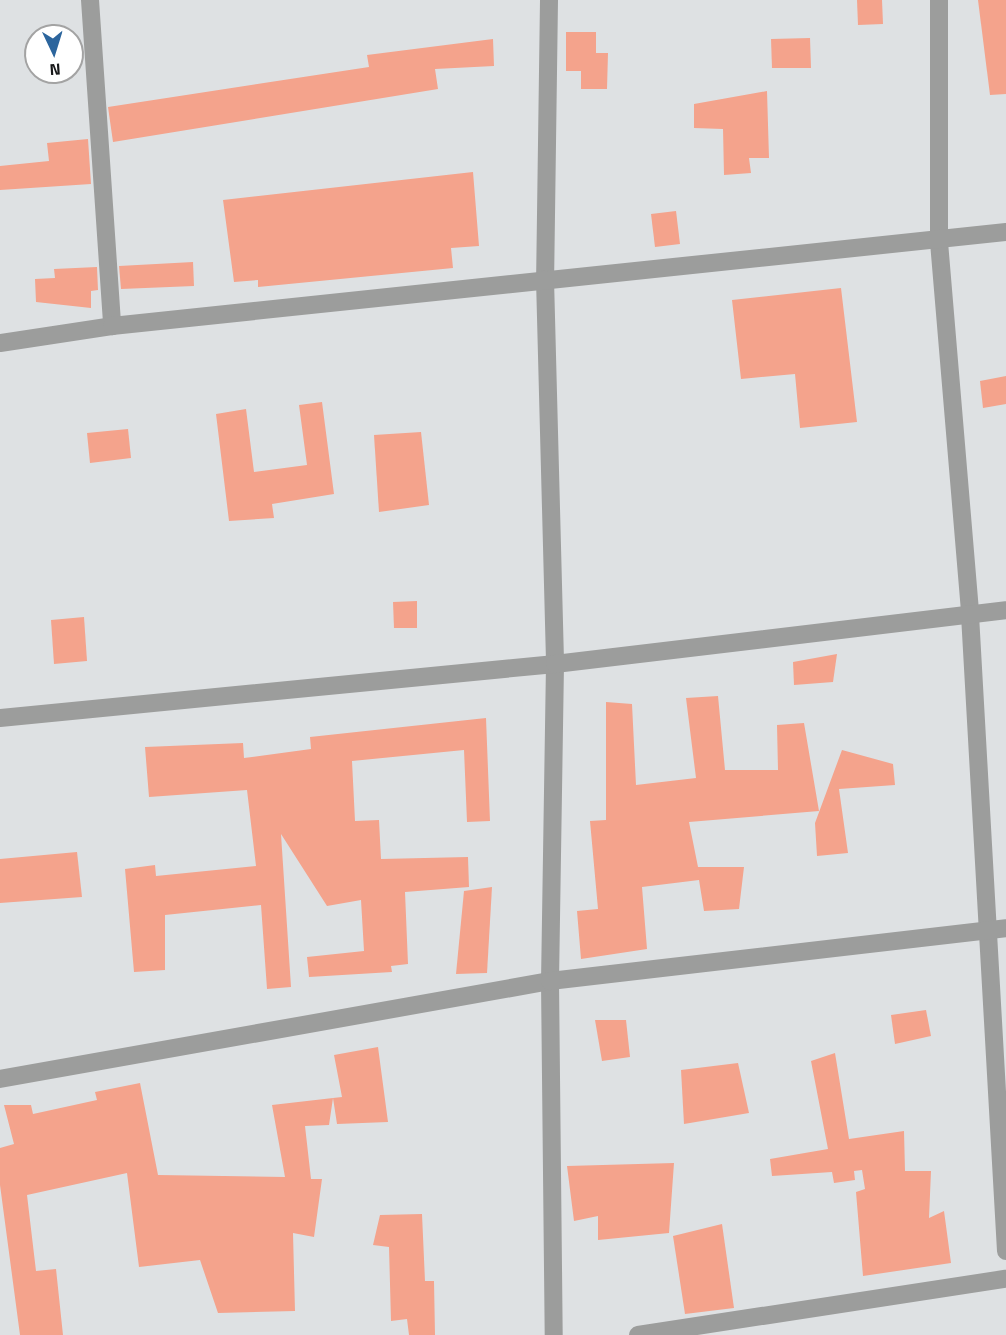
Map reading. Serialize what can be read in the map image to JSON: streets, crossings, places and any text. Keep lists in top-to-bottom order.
{
  "north": "bottom"
}
